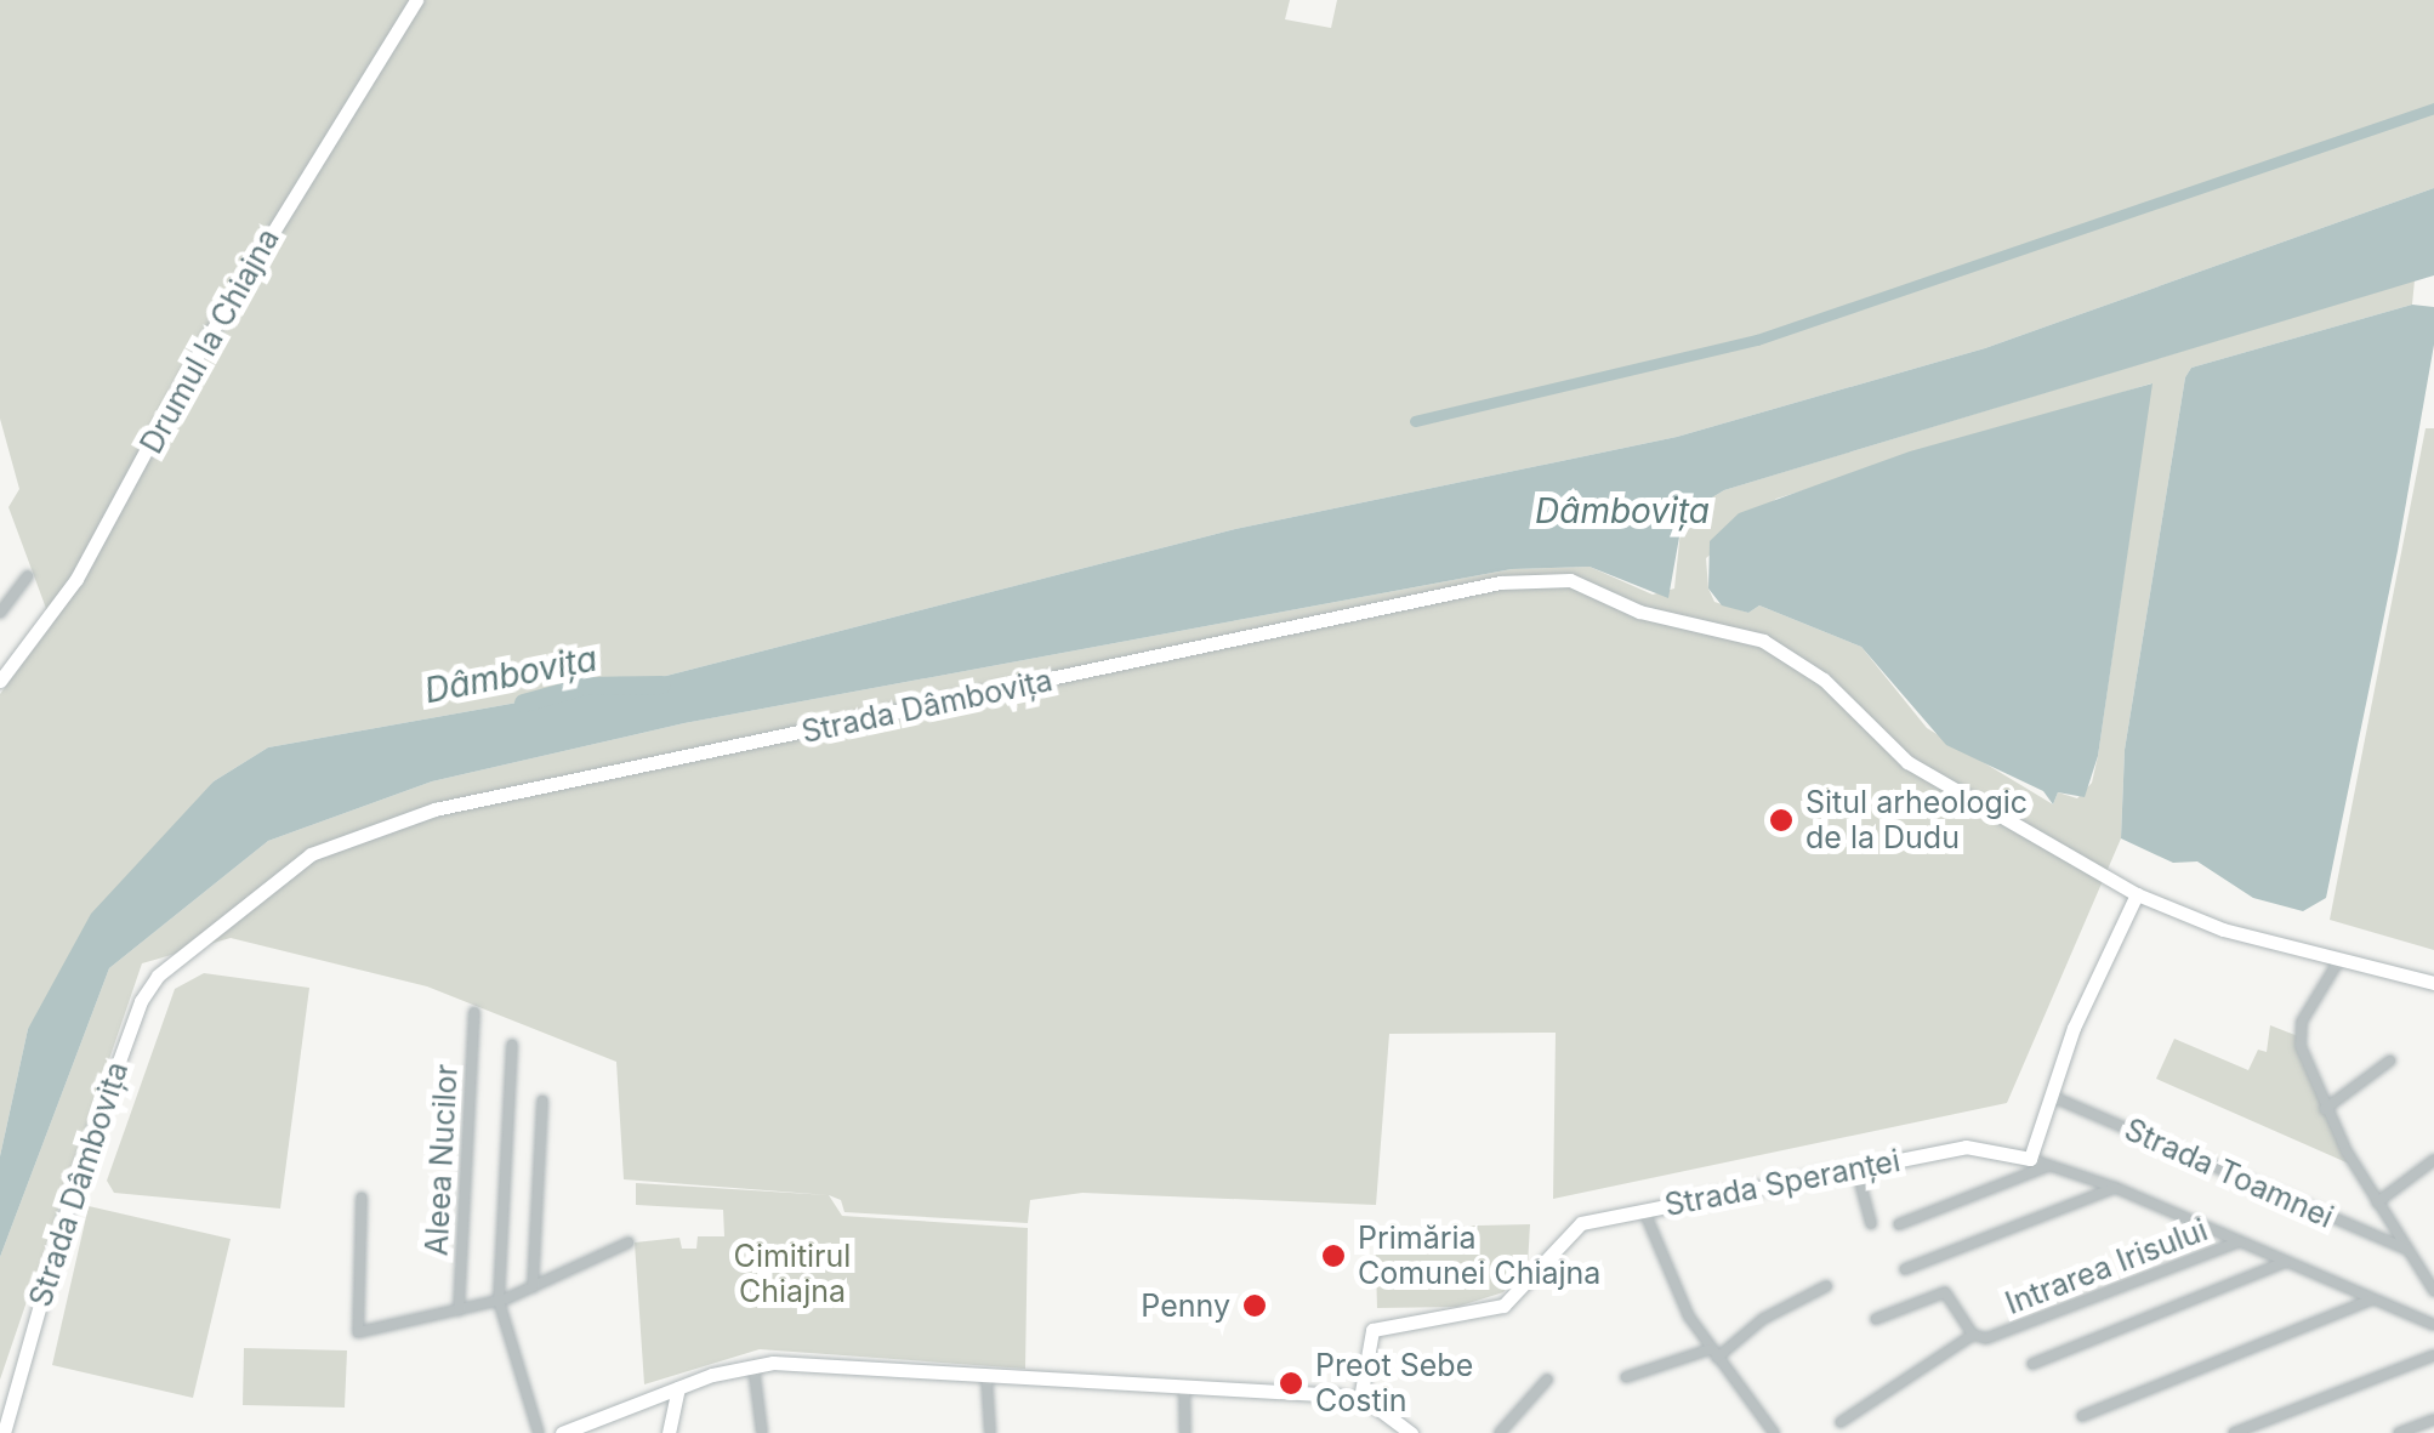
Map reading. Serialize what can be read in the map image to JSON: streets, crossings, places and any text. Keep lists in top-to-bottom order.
{
  "streets": {
    "street": [
      "Drumul la Chiajna",
      "Strada Dâmbovița",
      "Aleea Nucilor",
      "Strada Toamnei",
      "Strada Speranței",
      "Intrarea Irisului"
    ]
  },
  "crossings": [
    ["Strada Speranței", "Intrarea Irisului"]
  ],
  "water": ["Dâmbovița"],
  "parks": ["Cimitirul Chiajna"],
  "places": [
    "Situl arheologic de la Dudu",
    "Primăria Comunei Chiajna",
    "Penny",
    "Preot Sebe Costin"
  ]
}
